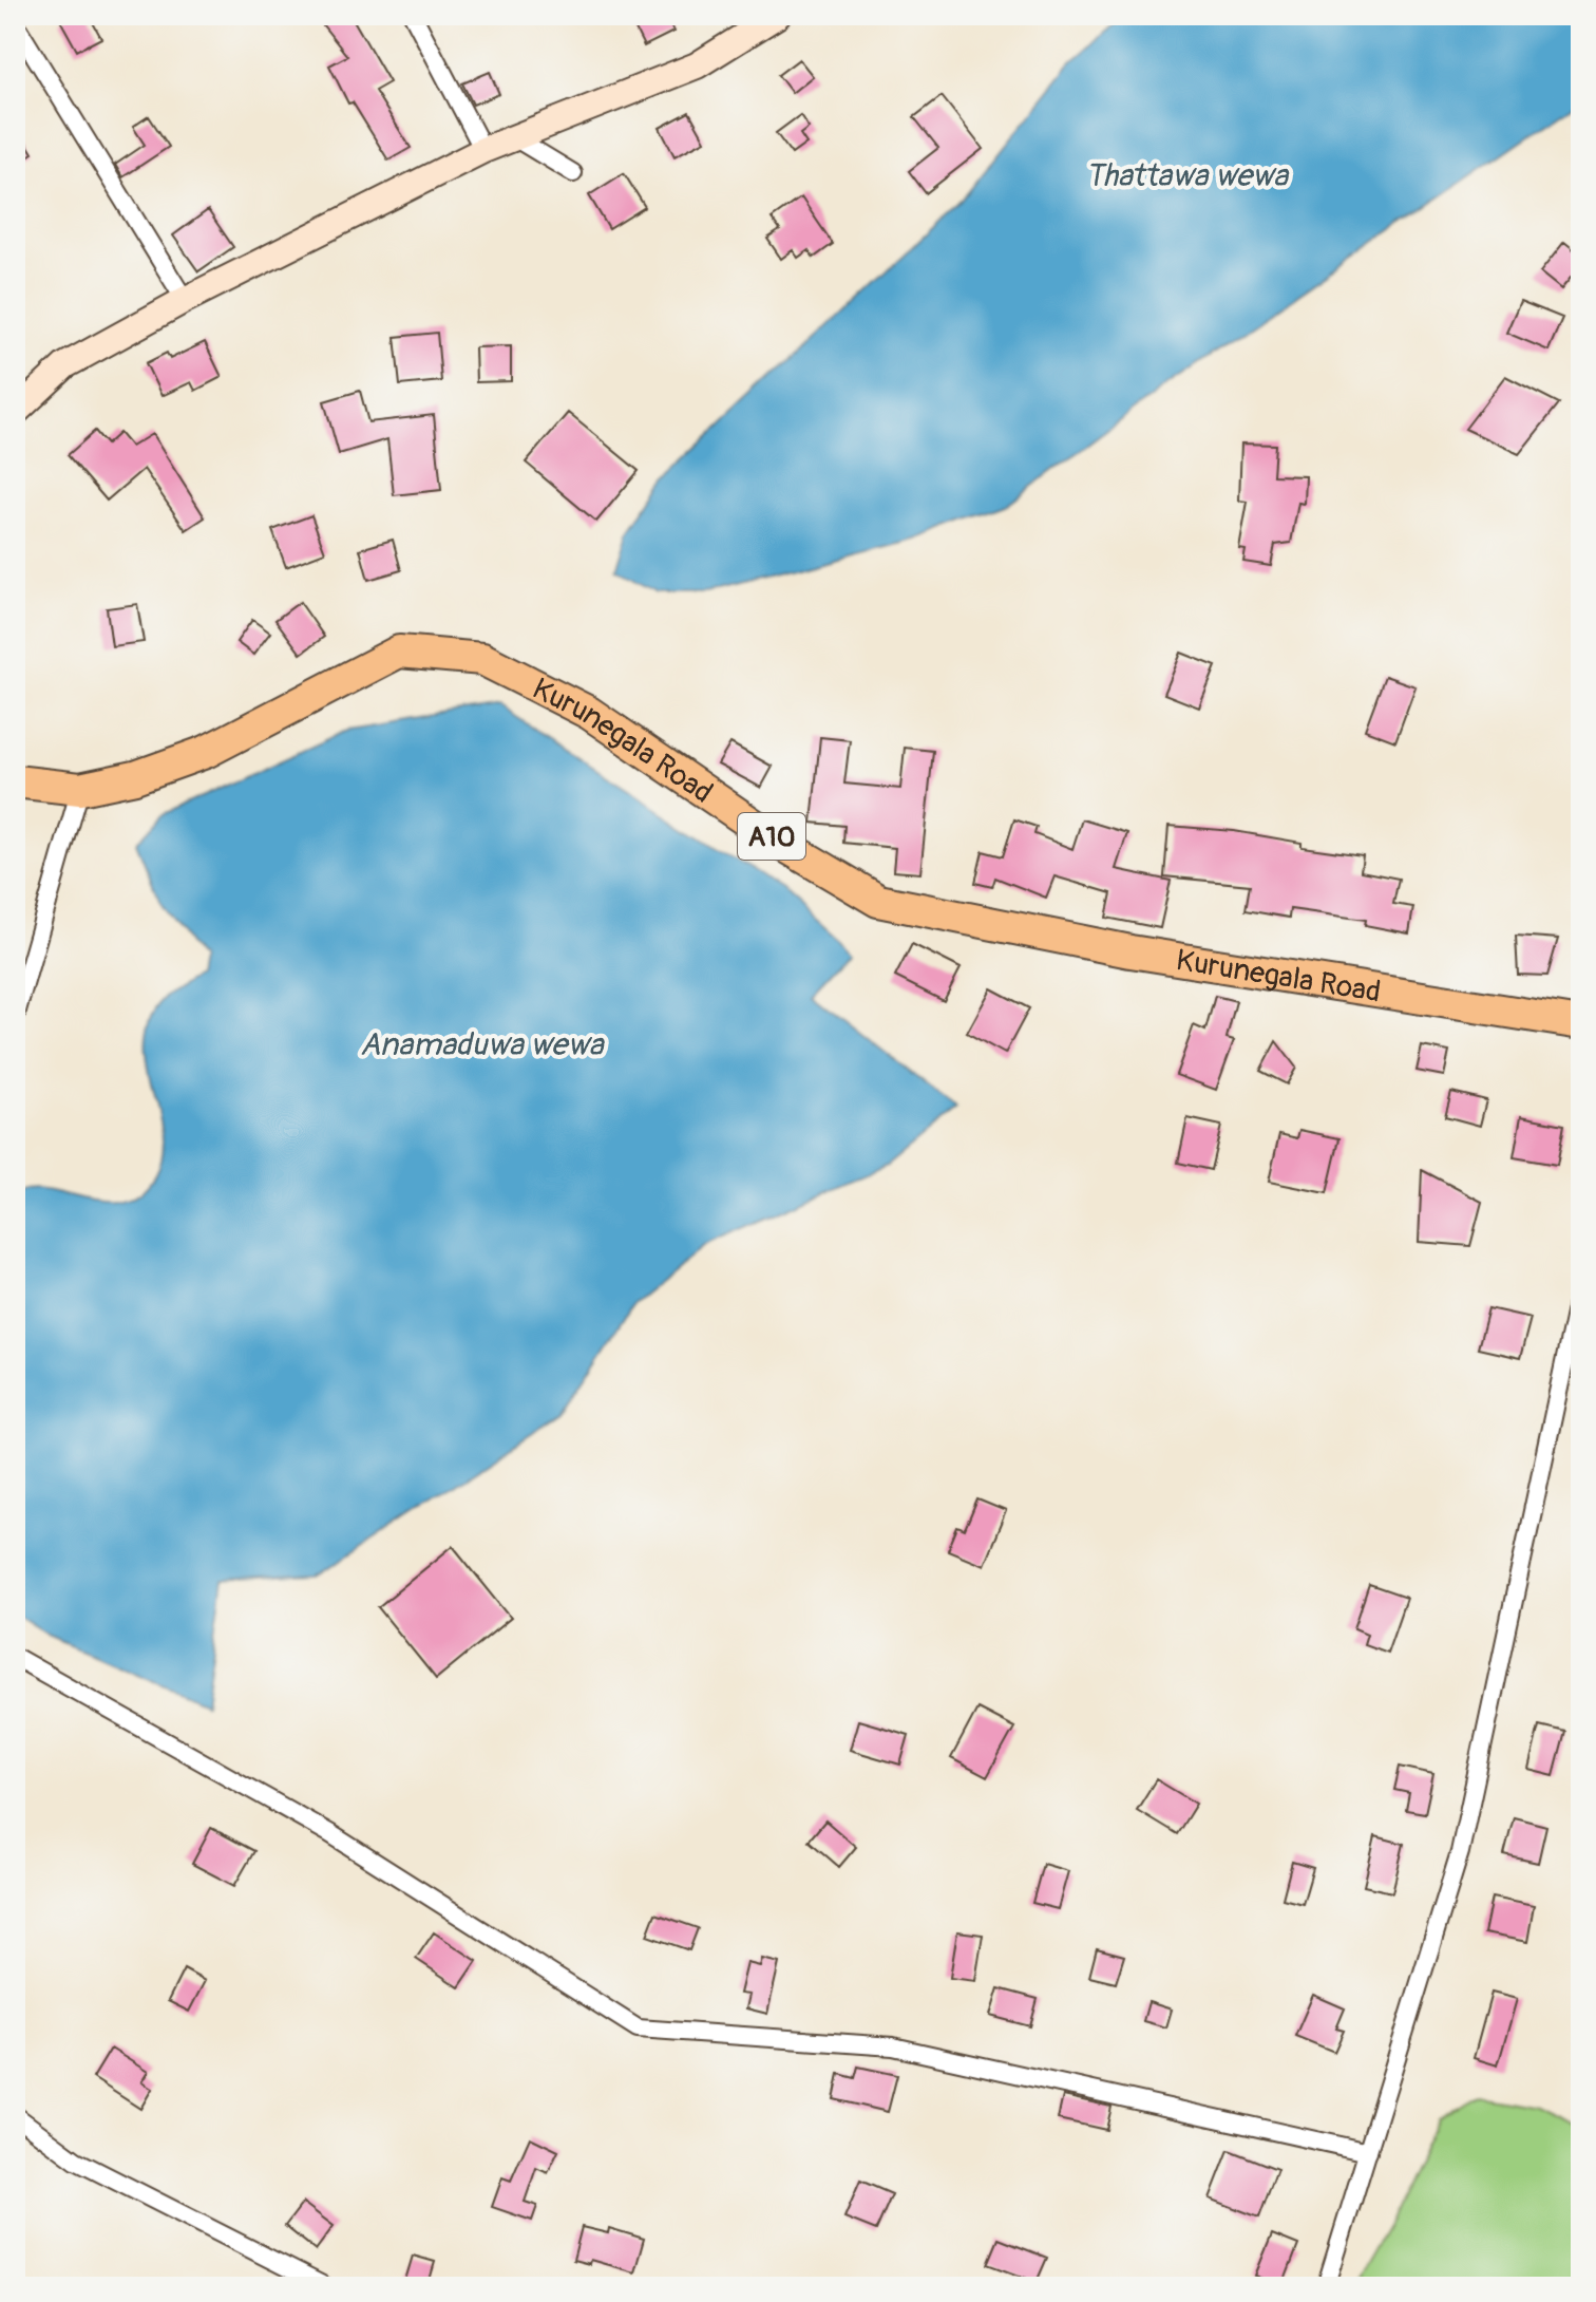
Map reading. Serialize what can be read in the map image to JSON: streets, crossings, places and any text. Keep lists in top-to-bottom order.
{
  "streets": {
    "highway": ["Kurunegala Road", "A10"]
  },
  "water": ["Thattawa wewa", "Anamaduwa wewa"]
}
